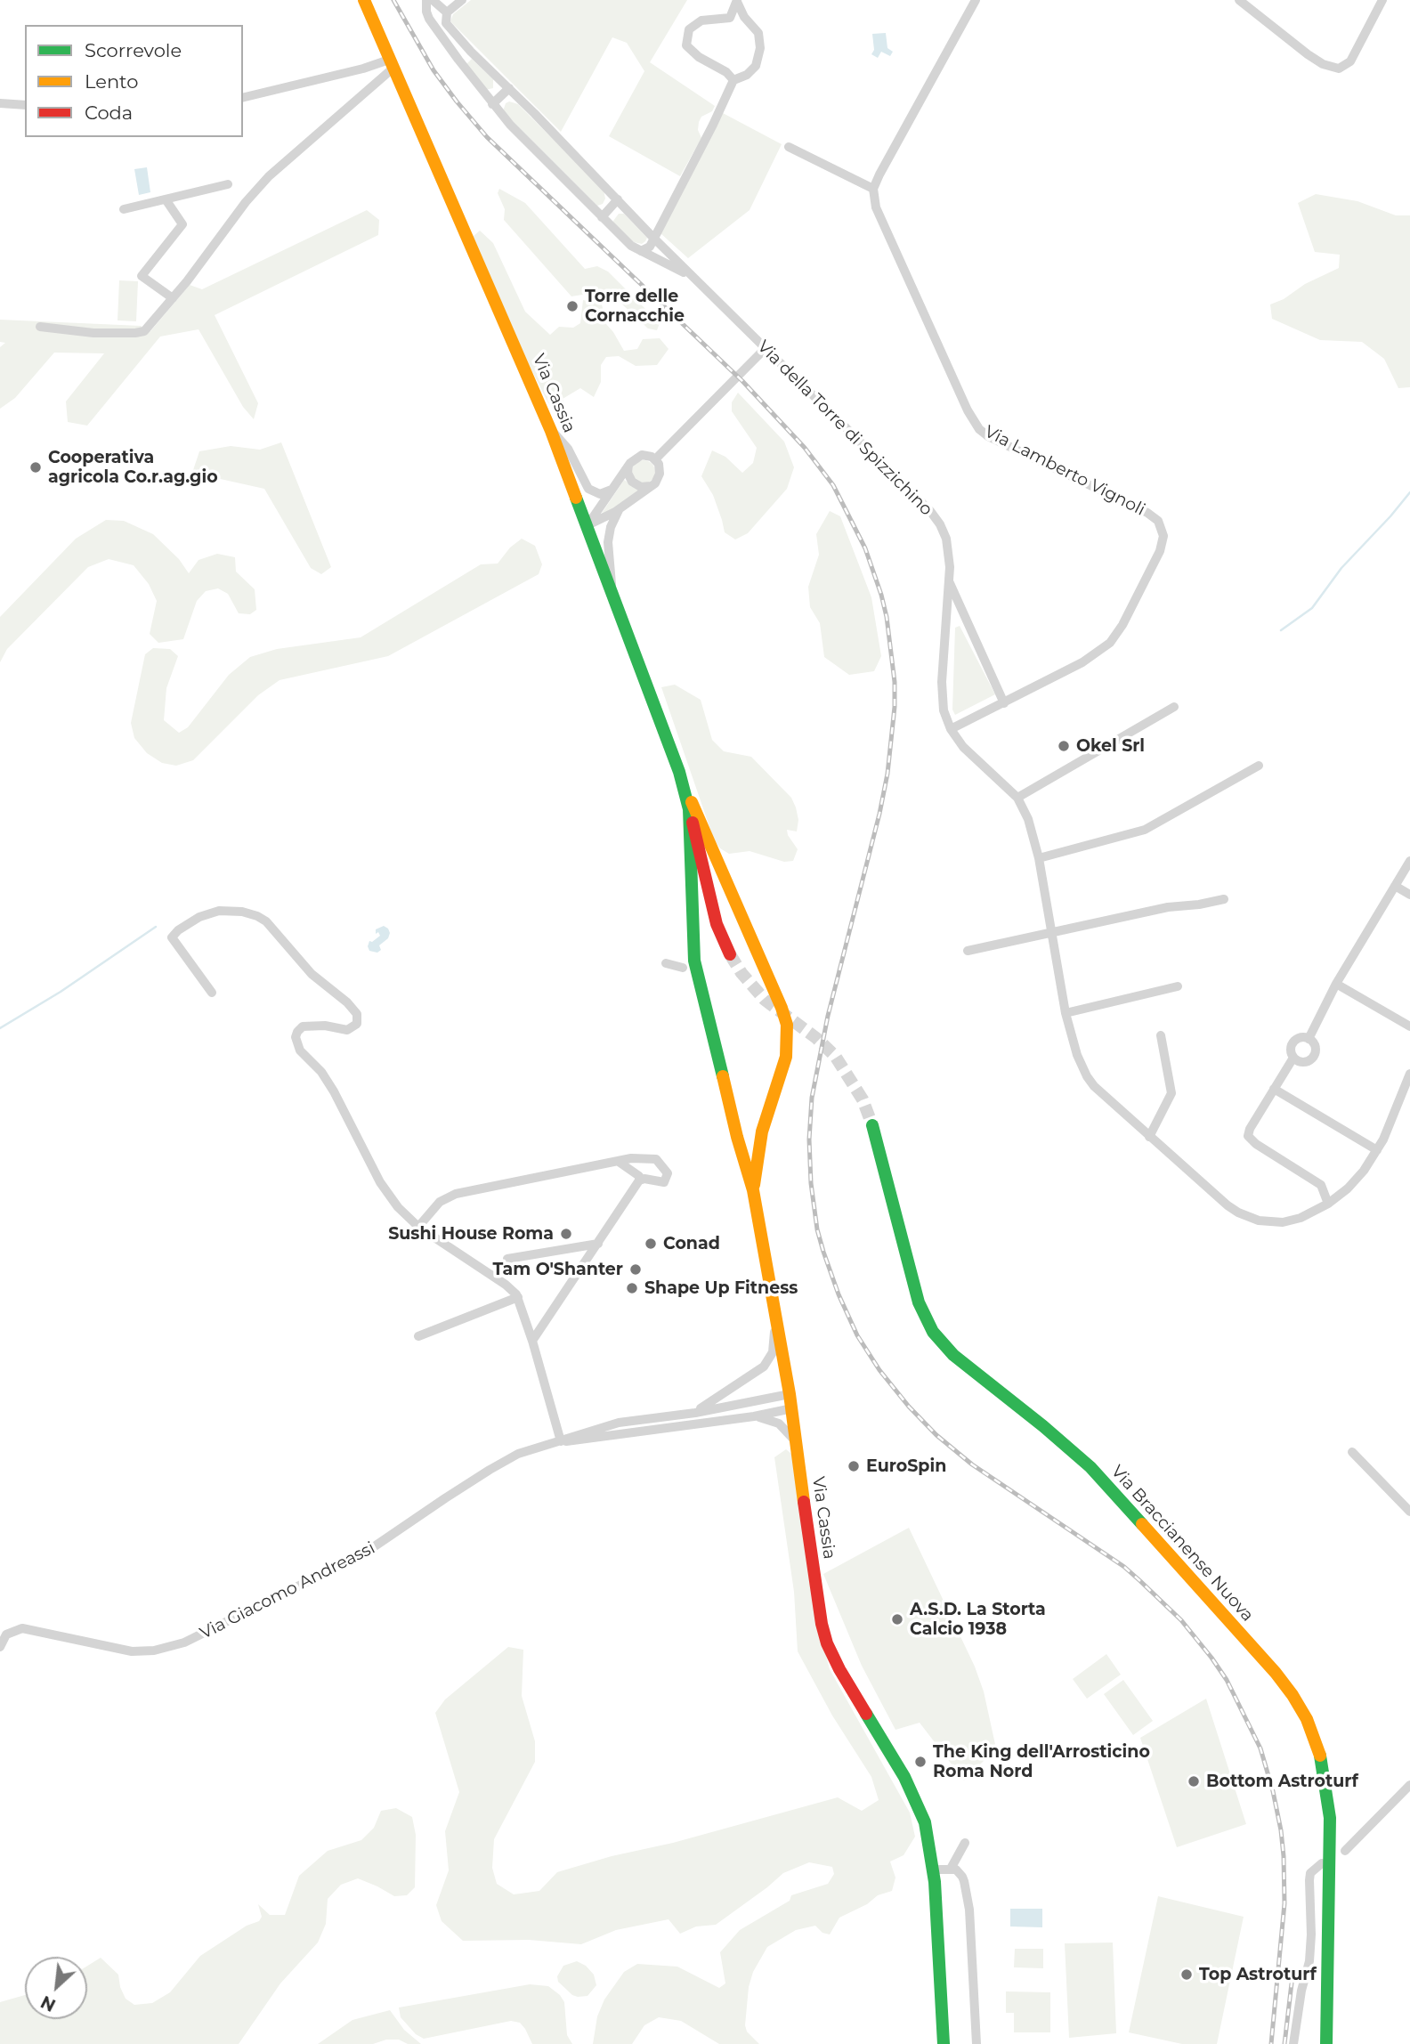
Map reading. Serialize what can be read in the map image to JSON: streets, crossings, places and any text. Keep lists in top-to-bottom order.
{
  "streets": {
    "main road": ["Via Cassia", "Via Braccianense Nuova"],
    "street": ["Via della Torre di Spizzichino", "Via Lamberto Vignoli", "Via Giacomo Andreassi"]
  },
  "crossings": [
    ["Via Cassia", "Via Giacomo Andreassi"],
    ["Via della Torre di Spizzichino", "Via Lamberto Vignoli"]
  ],
  "places": [
    "Torre delle Cornacchie",
    "Cooperativa agricola Co.r.ag.gio",
    "Okel Srl",
    "Sushi House Roma",
    "Conad",
    "Tam O'Shanter",
    "Shape Up Fitness",
    "EuroSpin",
    "A.S.D. La Storta Calcio 1938",
    "The King dell'Arrosticino Roma Nord",
    "Bottom Astroturf",
    "Top Astroturf"
  ],
  "legend": ["Scorrevole", "Lento", "Coda"],
  "north": "bottom left"
}
